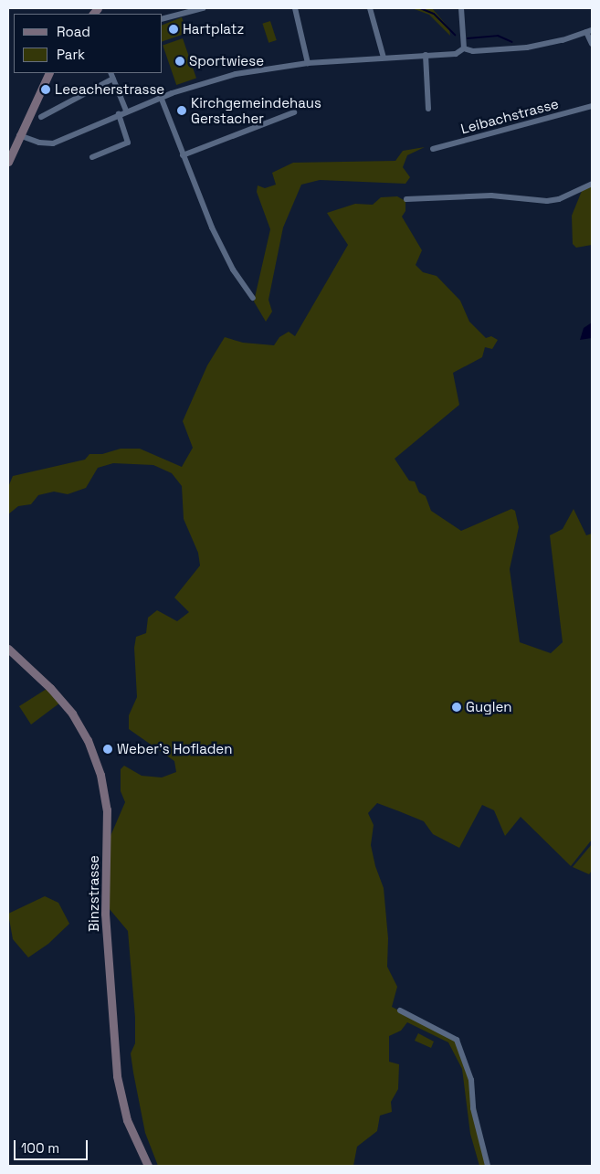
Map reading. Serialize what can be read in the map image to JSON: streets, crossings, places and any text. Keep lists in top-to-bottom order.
{
  "streets": {
    "main road": ["Binzstrasse"],
    "street": ["Leibachstrasse"]
  },
  "places": [
    "Hartplatz",
    "Sportwiese",
    "Leeacherstrasse",
    "Kirchgemeindehaus Gerstacher",
    "Guglen",
    "Weber's Hofladen"
  ],
  "legend": ["Road", "Park"],
  "scale_bar": "100 m"
}
